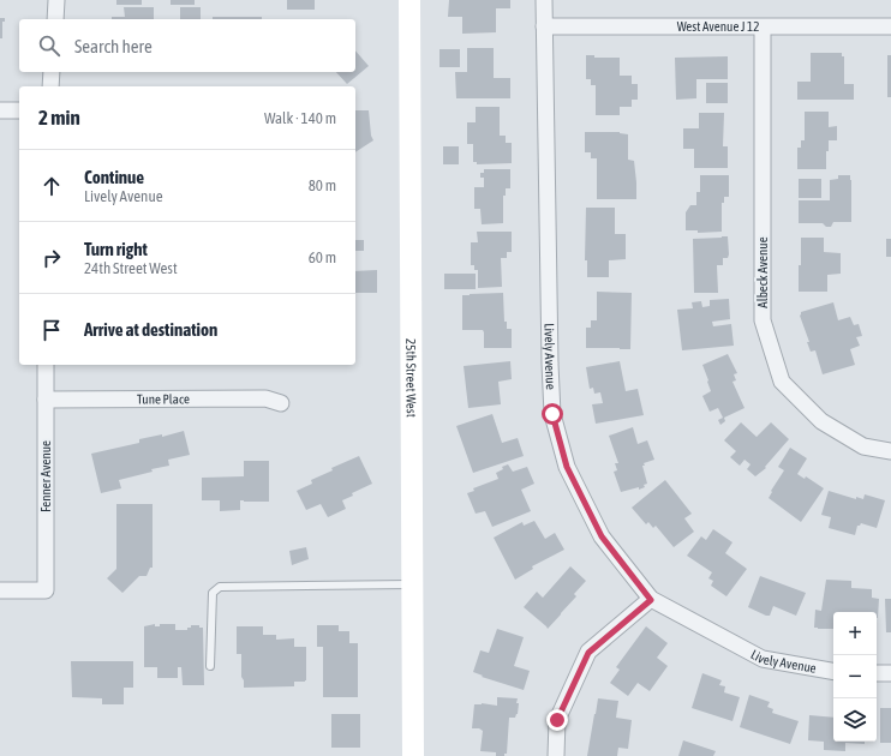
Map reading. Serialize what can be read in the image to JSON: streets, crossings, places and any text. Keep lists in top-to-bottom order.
{
  "streets": {
    "street": [
      "West Avenue J 12",
      "Albeck Avenue",
      "Lively Avenue",
      "25th Street West",
      "Tune Place",
      "Fenner Avenue"
    ]
  },
  "crossings": [
    ["West Avenue J 12", "Albeck Avenue"],
    ["West Avenue J 12", "Lively Avenue"],
    ["Tune Place", "Fenner Avenue"]
  ],
  "page": {
    "search": "Search here",
    "heading": ["2 min", "Walk · 140 m"],
    "list": [
      ["Continue", "Lively Avenue", "80 m"],
      ["Turn right", "24th Street West", "60 m"],
      "Arrive at destination"
    ],
    "map_buttons": ["+", "−"]
  }
}
